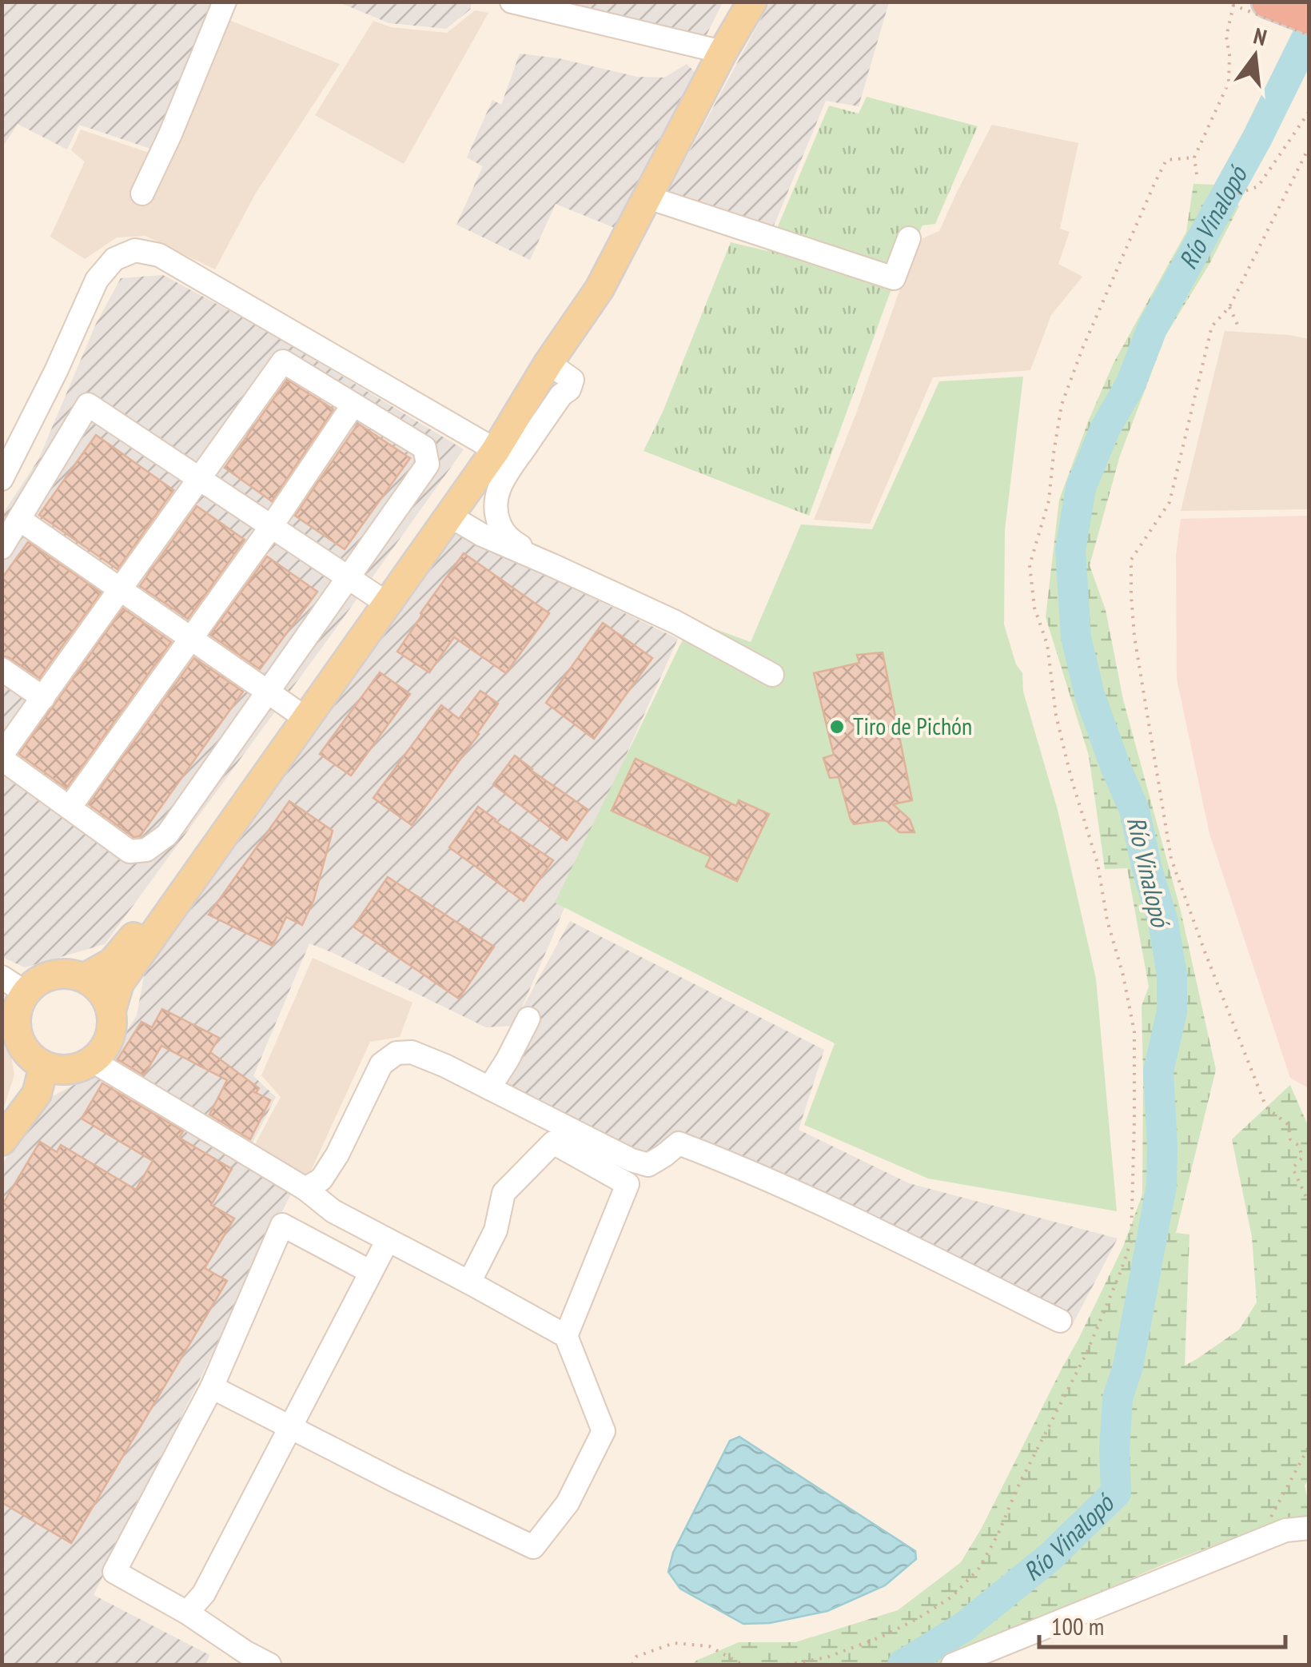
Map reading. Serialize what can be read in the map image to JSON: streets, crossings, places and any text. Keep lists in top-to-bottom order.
{
  "water": ["Río Vinalopó"],
  "places": ["Tiro de Pichón"],
  "scale_bar": "100 m",
  "north": "top"
}
